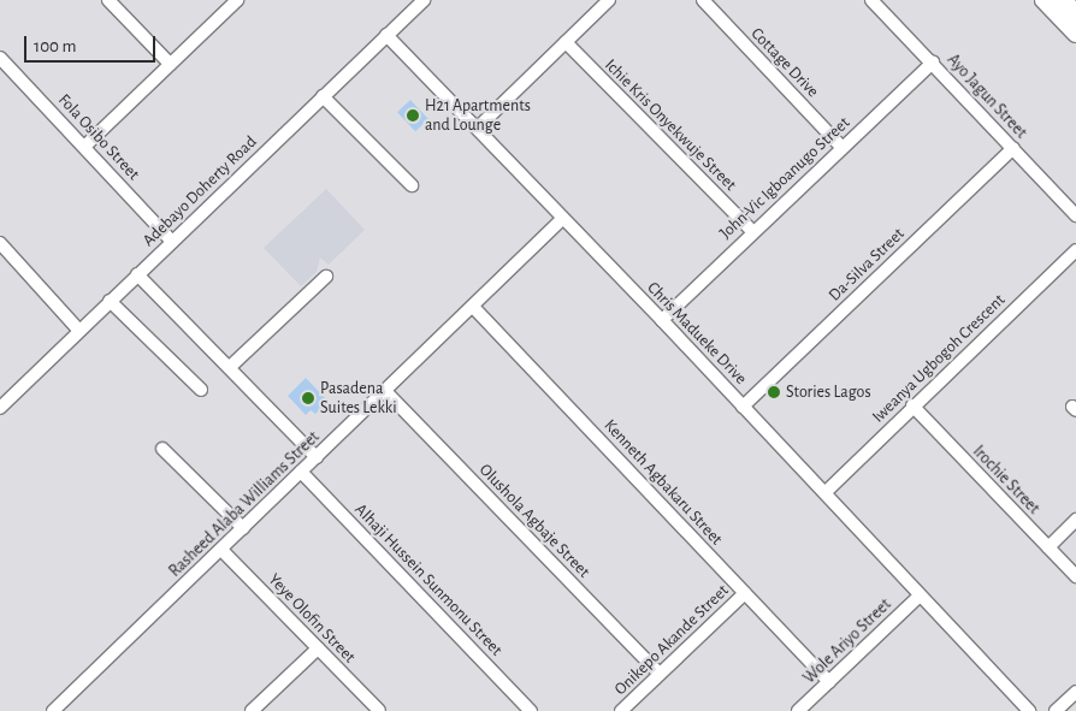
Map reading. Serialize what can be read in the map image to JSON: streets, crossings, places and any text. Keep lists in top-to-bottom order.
{
  "streets": {
    "street": [
      "Cottage Drive",
      "Ayo Jagun Street",
      "Ichie Kris Onyekwuje Street",
      "Fola Osibo Street",
      "John-Vic Igboanugo Street",
      "Adebayo Doherty Road",
      "Da-Silva Street",
      "Chris Madueke Drive",
      "Iweanya Ugbogoh Crescent",
      "Irochie Street",
      "Kenneth Agbakaru Street",
      "Rasheed Alaba Williams Street",
      "Olushola Agbaje Street",
      "Alhaji Hussein Sunmonu Street",
      "Yeye Olofin Street",
      "Onikepo Akande Street",
      "Wole Ariyo Street"
    ]
  },
  "crossings": [
    ["Cottage Drive", "John-Vic Igboanugo Street"],
    ["Ayo Jagun Street", "John-Vic Igboanugo Street"],
    ["Ayo Jagun Street", "Da-Silva Street"],
    ["Ichie Kris Onyekwuje Street", "John-Vic Igboanugo Street"],
    ["Fola Osibo Street", "Adebayo Doherty Road"],
    ["John-Vic Igboanugo Street", "Chris Madueke Drive"],
    ["Adebayo Doherty Road", "Chris Madueke Drive"],
    ["Da-Silva Street", "Chris Madueke Drive"],
    ["Chris Madueke Drive", "Iweanya Ugbogoh Crescent"],
    ["Chris Madueke Drive", "Rasheed Alaba Williams Street"],
    ["Chris Madueke Drive", "Wole Ariyo Street"],
    ["Iweanya Ugbogoh Crescent", "Irochie Street"],
    ["Kenneth Agbakaru Street", "Rasheed Alaba Williams Street"],
    ["Kenneth Agbakaru Street", "Onikepo Akande Street"],
    ["Kenneth Agbakaru Street", "Wole Ariyo Street"],
    ["Rasheed Alaba Williams Street", "Olushola Agbaje Street"],
    ["Rasheed Alaba Williams Street", "Alhaji Hussein Sunmonu Street"],
    ["Rasheed Alaba Williams Street", "Yeye Olofin Street"],
    ["Olushola Agbaje Street", "Onikepo Akande Street"]
  ],
  "places": ["H21 Apartments and Lounge", "Stories Lagos", "Pasadena Suites Lekki"],
  "scale_bar": "100 m"
}
